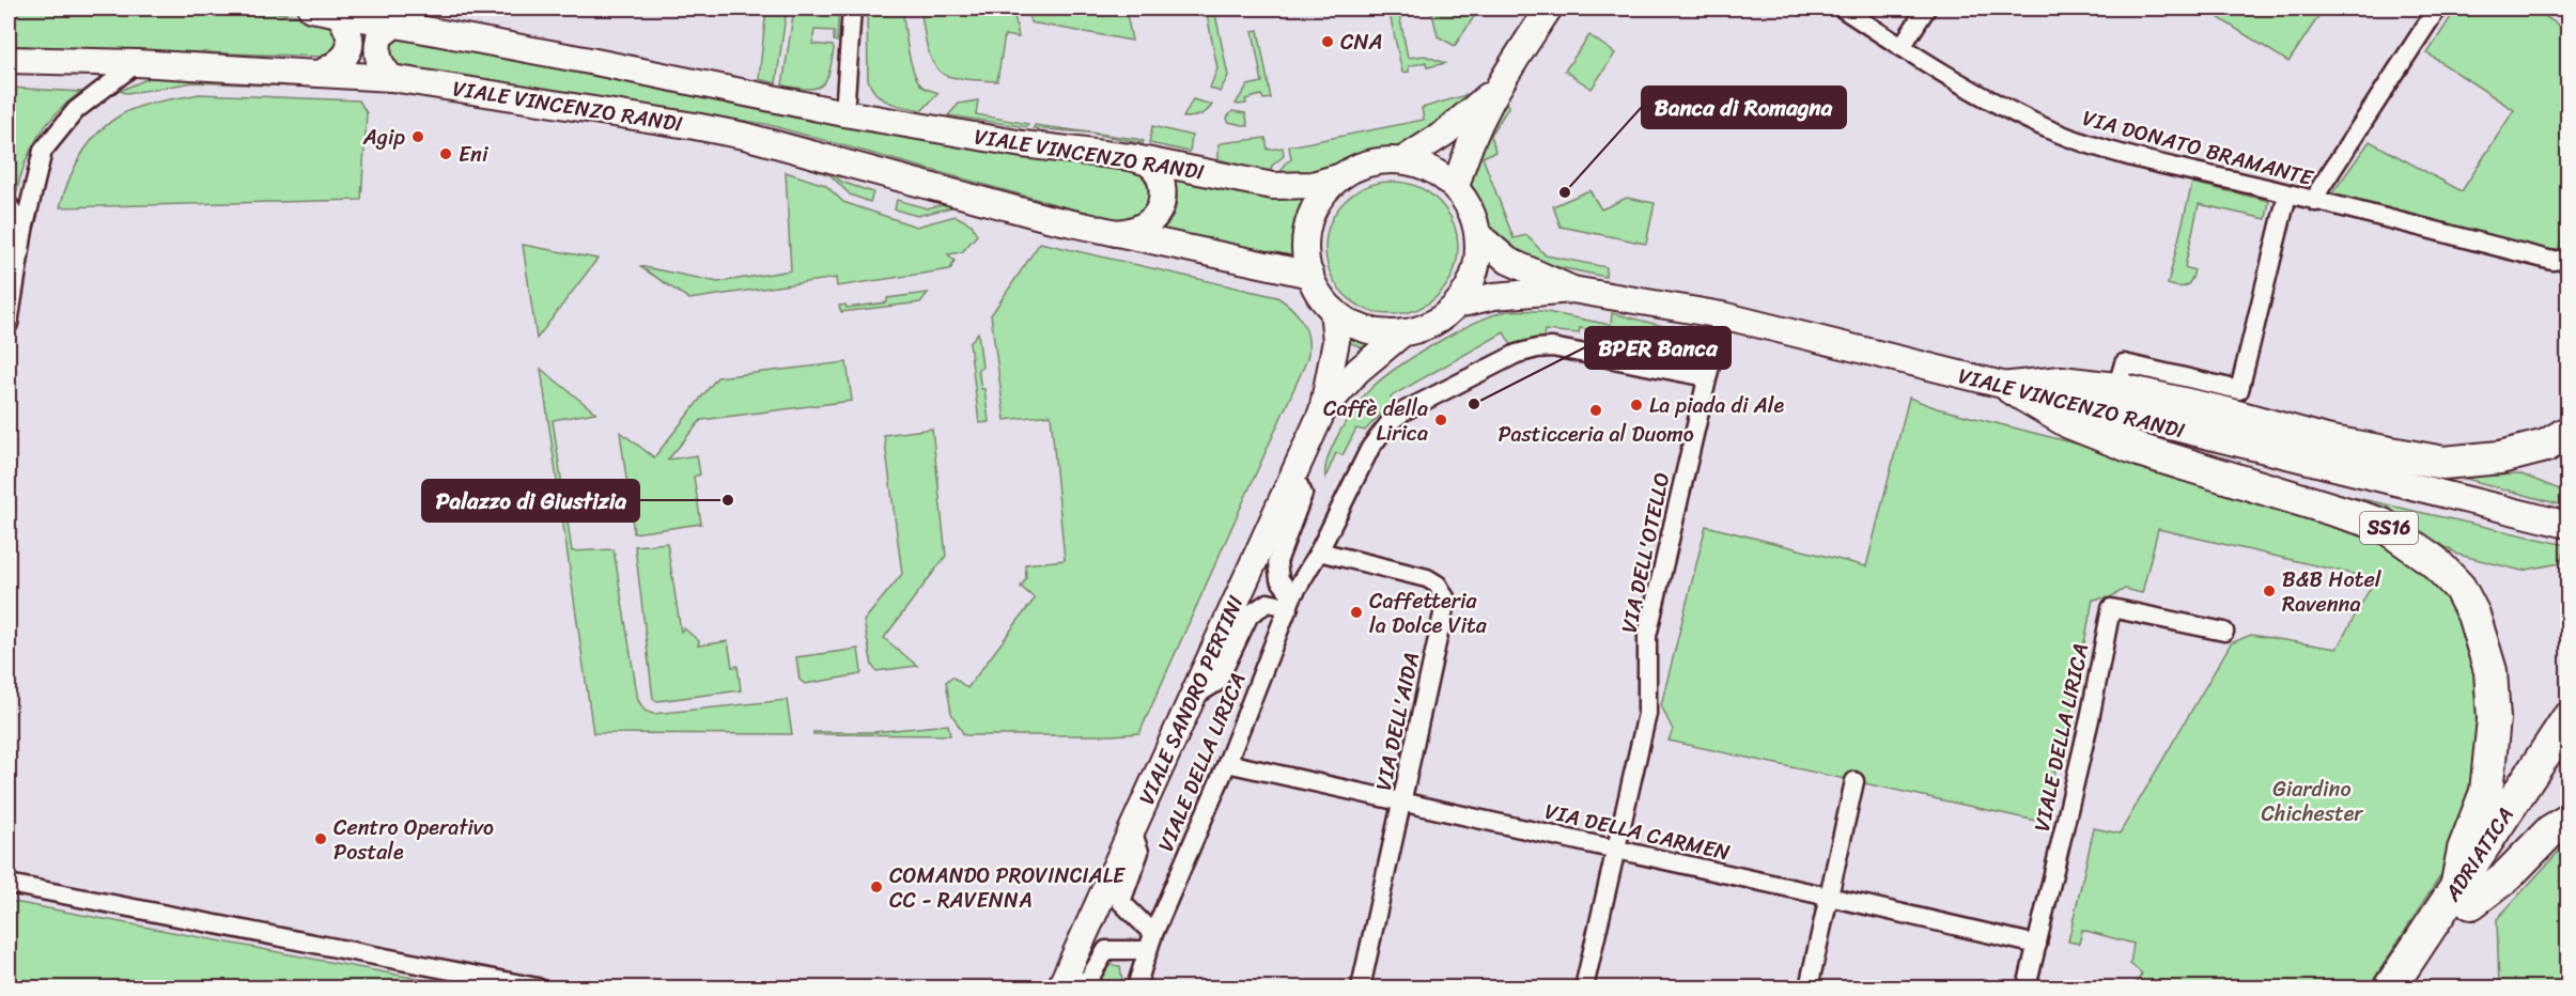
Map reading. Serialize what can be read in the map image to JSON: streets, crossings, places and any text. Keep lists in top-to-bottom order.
{
  "streets": {
    "highway": ["SS16", "ADRIATICA"],
    "street": [
      "VIALE VINCENZO RANDI",
      "VIA DONATO BRAMANTE",
      "VIA DELL'OTELLO",
      "VIALE SANDRO PERTINI",
      "VIA DELL'AIDA",
      "VIALE DELLA LIRICA",
      "VIA DELLA CARMEN"
    ]
  },
  "crossings": [
    ["VIALE VINCENZO RANDI", "SS16"],
    ["VIALE VINCENZO RANDI", "VIA DELL'OTELLO"],
    ["VIALE VINCENZO RANDI", "VIALE SANDRO PERTINI"],
    ["SS16", "ADRIATICA"],
    ["VIA DELL'OTELLO", "VIALE DELLA LIRICA"],
    ["VIA DELL'OTELLO", "VIA DELLA CARMEN"],
    ["VIALE SANDRO PERTINI", "VIALE DELLA LIRICA"],
    ["VIA DELL'AIDA", "VIALE DELLA LIRICA"],
    ["VIA DELL'AIDA", "VIA DELLA CARMEN"],
    ["VIALE DELLA LIRICA", "VIA DELLA CARMEN"]
  ],
  "parks": ["Giardino Chichester"],
  "places": [
    "CNA",
    "Agip",
    "Eni",
    "Banca di Romagna",
    "BPER Banca",
    "La piada di Ale",
    "Pasticceria al Duomo",
    "Caffè della Lirica",
    "Palazzo di Giustizia",
    "B&B Hotel Ravenna",
    "Caffetteria la Dolce Vita",
    "Centro Operativo Postale",
    "COMANDO PROVINCIALE CC - RAVENNA"
  ]
}
